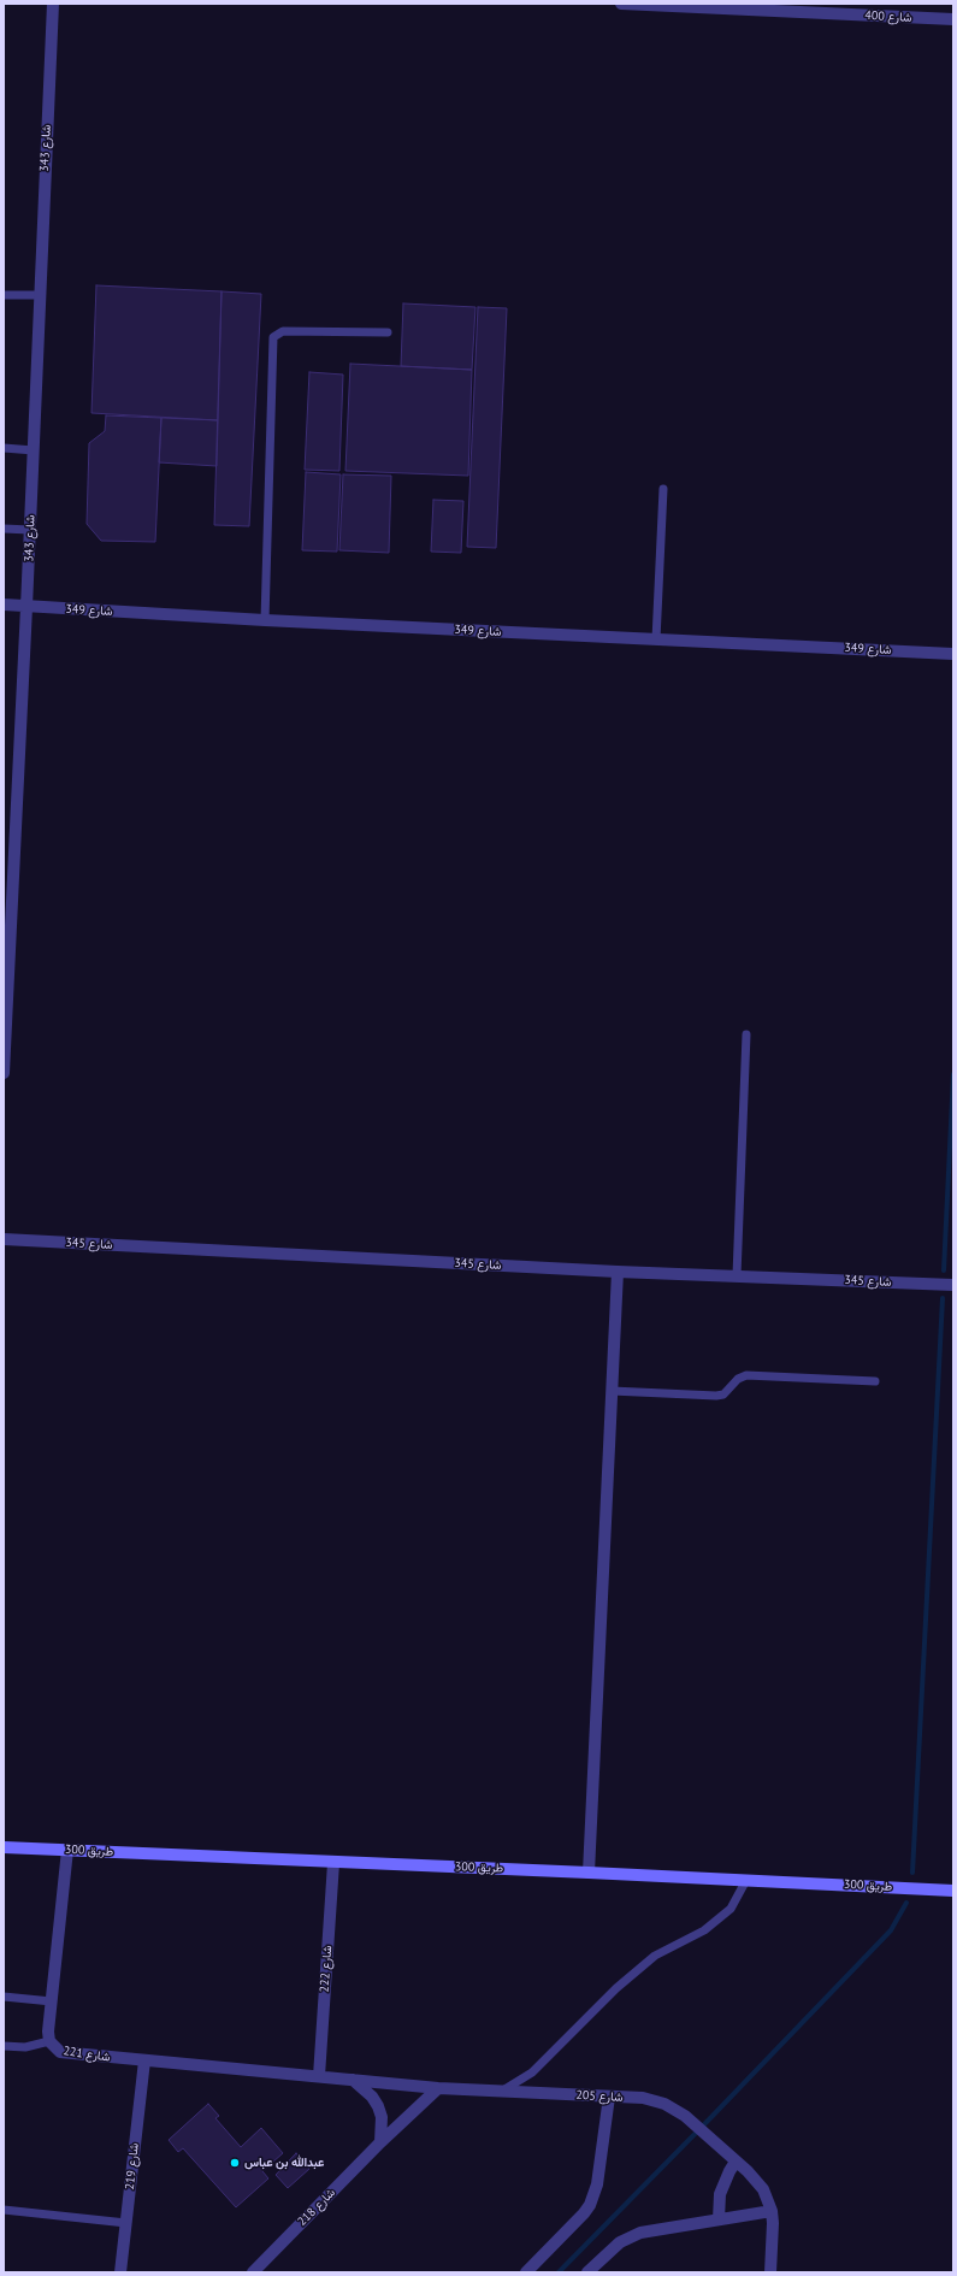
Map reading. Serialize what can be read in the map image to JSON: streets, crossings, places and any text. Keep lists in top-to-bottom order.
{
  "streets": {
    "main road": ["طريق 300"],
    "street": [
      "شارع 400",
      "شارع 343",
      "شارع 349",
      "شارع 345",
      "شارع 222",
      "شارع 221",
      "شارع 205",
      "شارع 219",
      "شارع 218"
    ]
  },
  "crossings": [
    ["شارع 343", "شارع 349"],
    ["طريق 300", "شارع 222"],
    ["طريق 300", "شارع 221"],
    ["شارع 222", "شارع 221"],
    ["شارع 222", "شارع 205"],
    ["شارع 221", "شارع 205"],
    ["شارع 221", "شارع 219"],
    ["شارع 205", "شارع 218"]
  ],
  "places": ["عبدالله بن عباس"]
}
